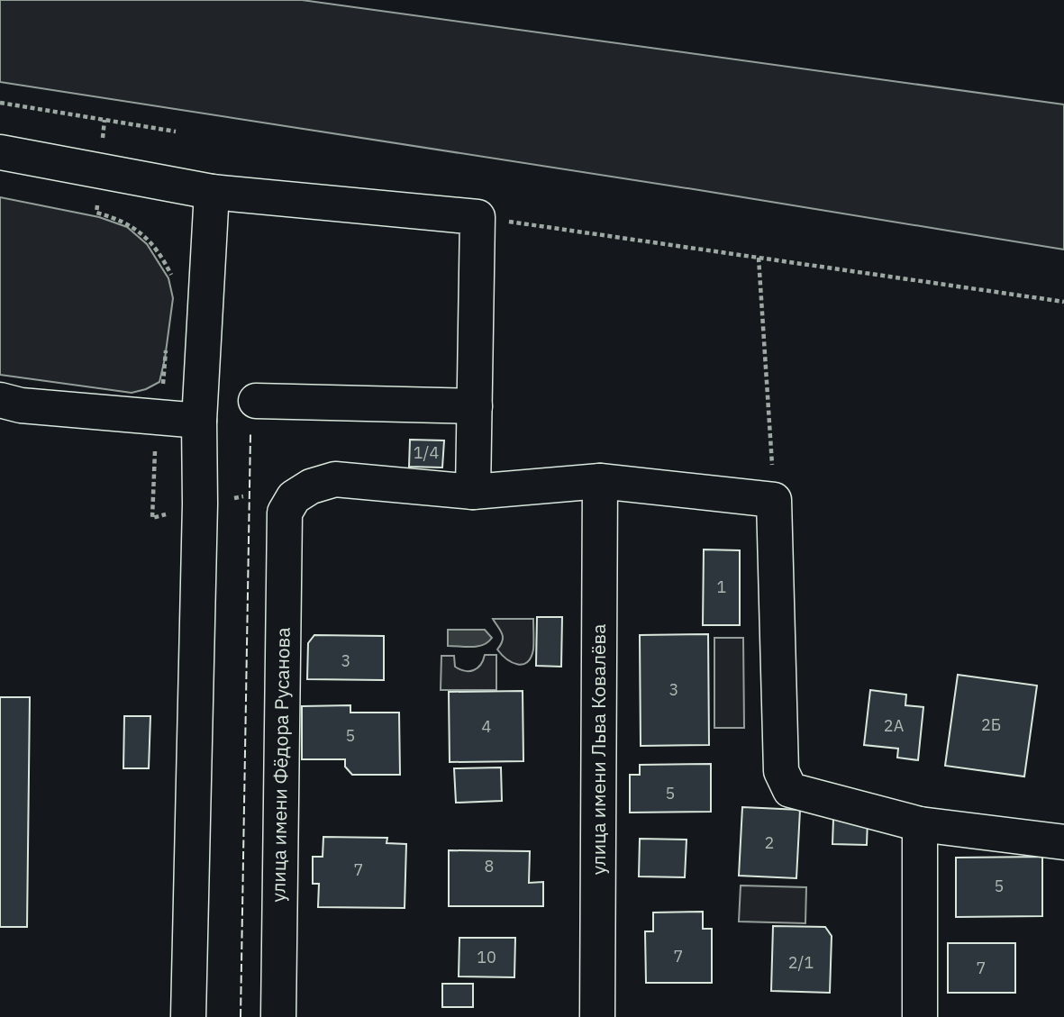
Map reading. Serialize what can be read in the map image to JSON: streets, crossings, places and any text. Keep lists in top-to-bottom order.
{
  "streets": {
    "street": ["улица имени Льва Ковалёва", "улица имени Фёдора Русанова"]
  },
  "house_numbers": [
    "1/4",
    "1",
    "3",
    "3",
    "2Б",
    "2А",
    "4",
    "5",
    "5",
    "2",
    "8",
    "7",
    "5",
    "7",
    "10",
    "2/1",
    "7"
  ]
}
